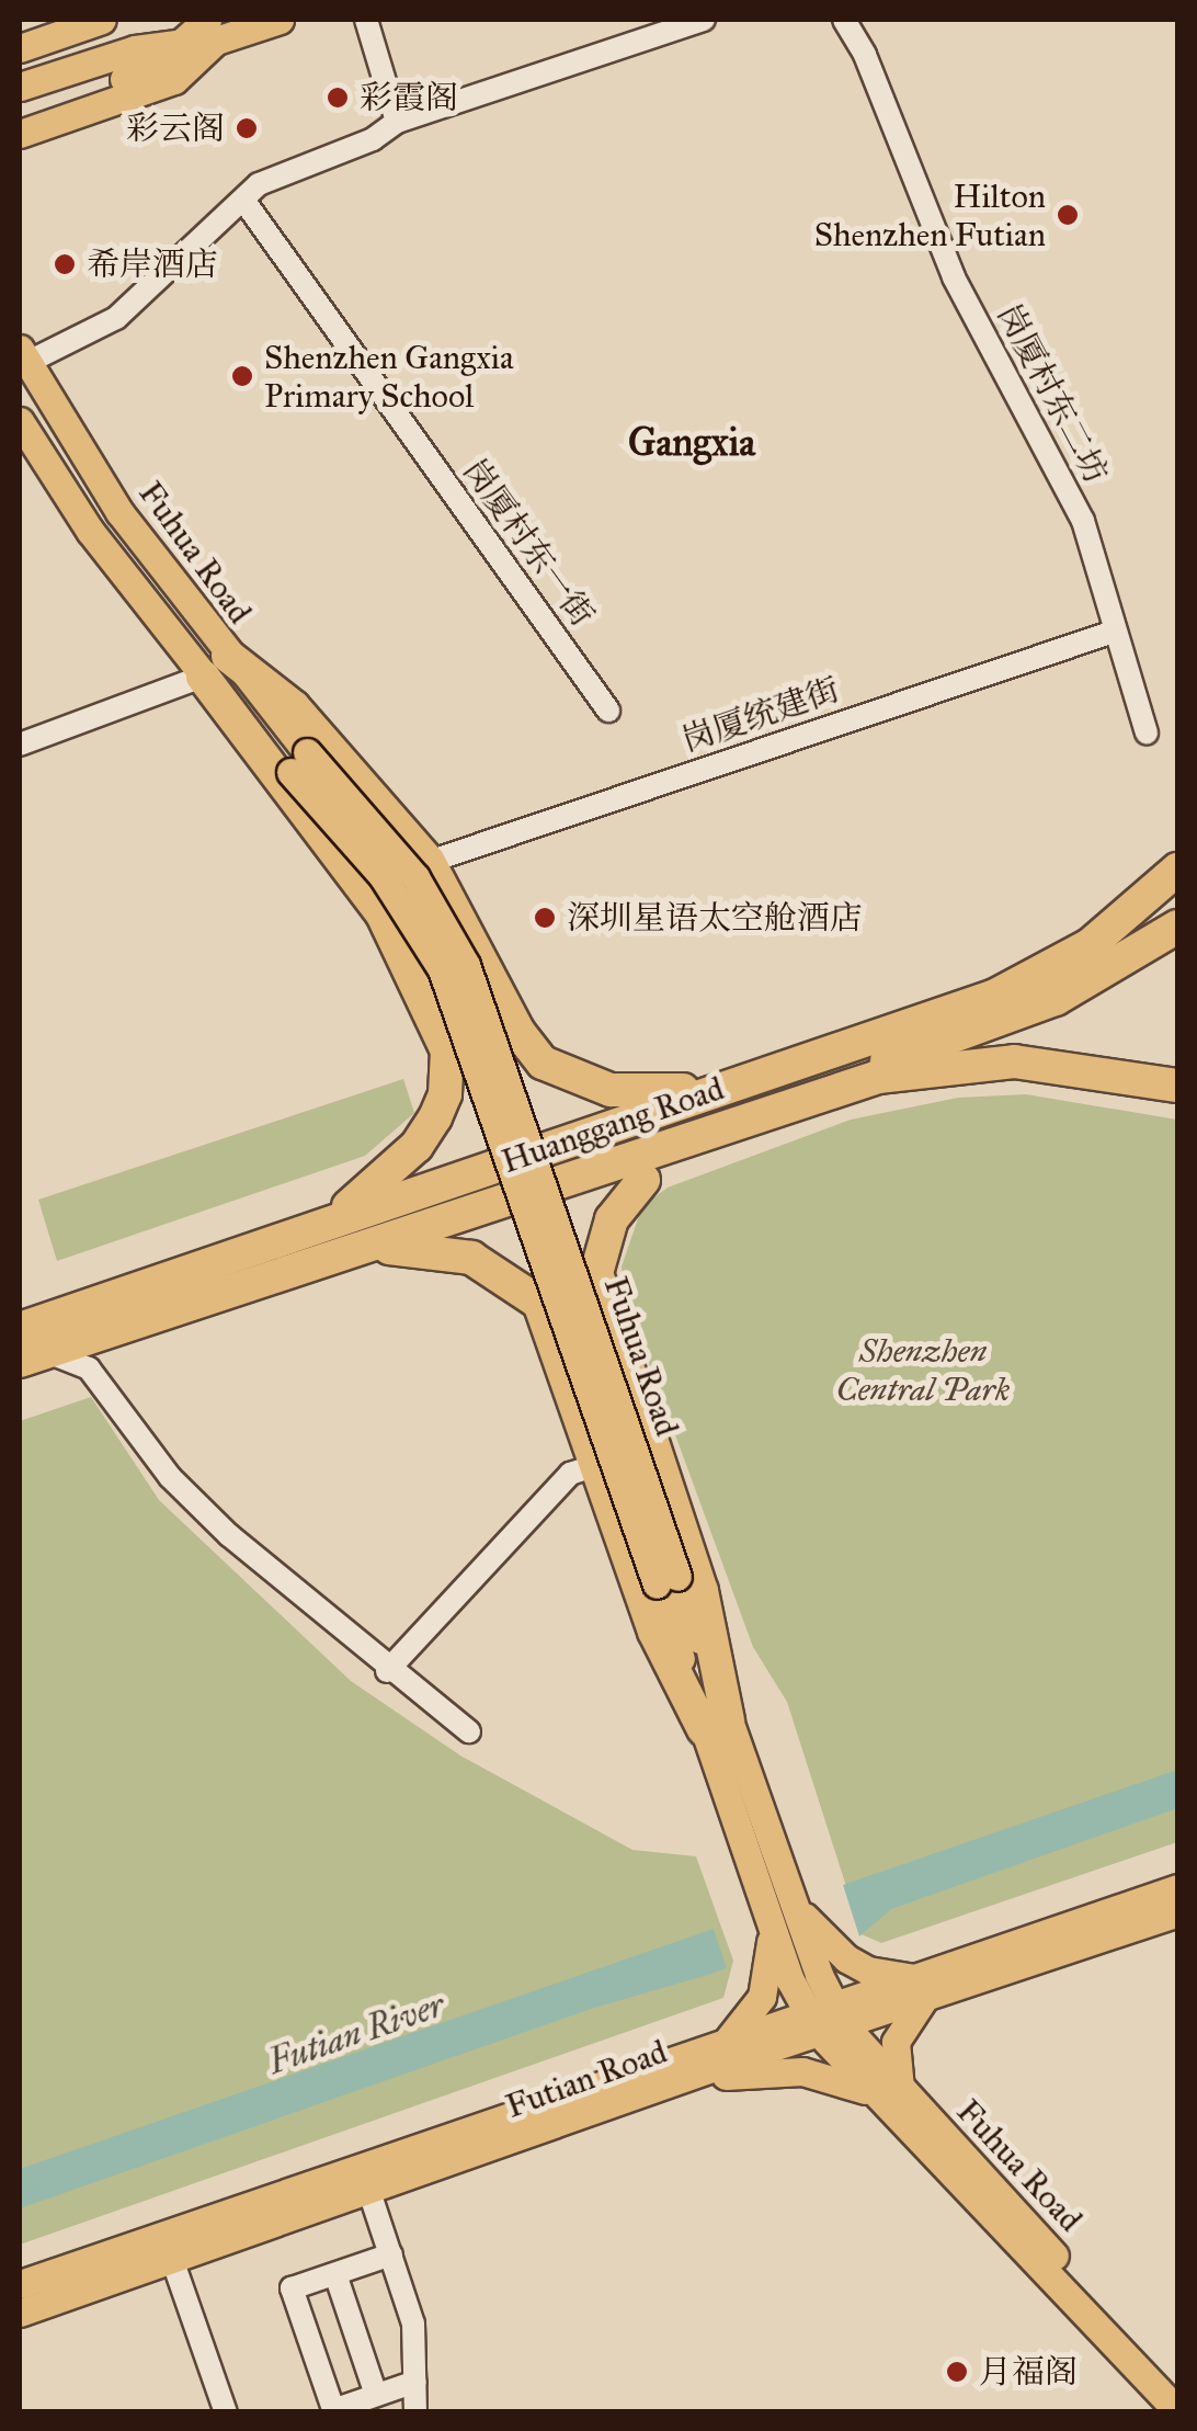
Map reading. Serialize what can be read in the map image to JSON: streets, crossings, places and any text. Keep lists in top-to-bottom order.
{
  "streets": {
    "highway": ["Huanggang Road"],
    "main road": ["Fuhua Road", "Futian Road"],
    "street": ["岗厦村东二坊", "岗厦村东一街", "岗厦统建街"]
  },
  "crossings": [
    ["岗厦村东二坊", "岗厦统建街"],
    ["Fuhua Road", "Futian Road"]
  ],
  "districts": ["Gangxia"],
  "water": ["Futian River"],
  "parks": ["Shenzhen Central Park"],
  "places": [
    "彩霞阁",
    "彩云阁",
    "Hilton Shenzhen Futian",
    "希岸酒店",
    "Shenzhen Gangxia Primary School",
    "深圳星语太空舱酒店",
    "月福阁"
  ]
}
